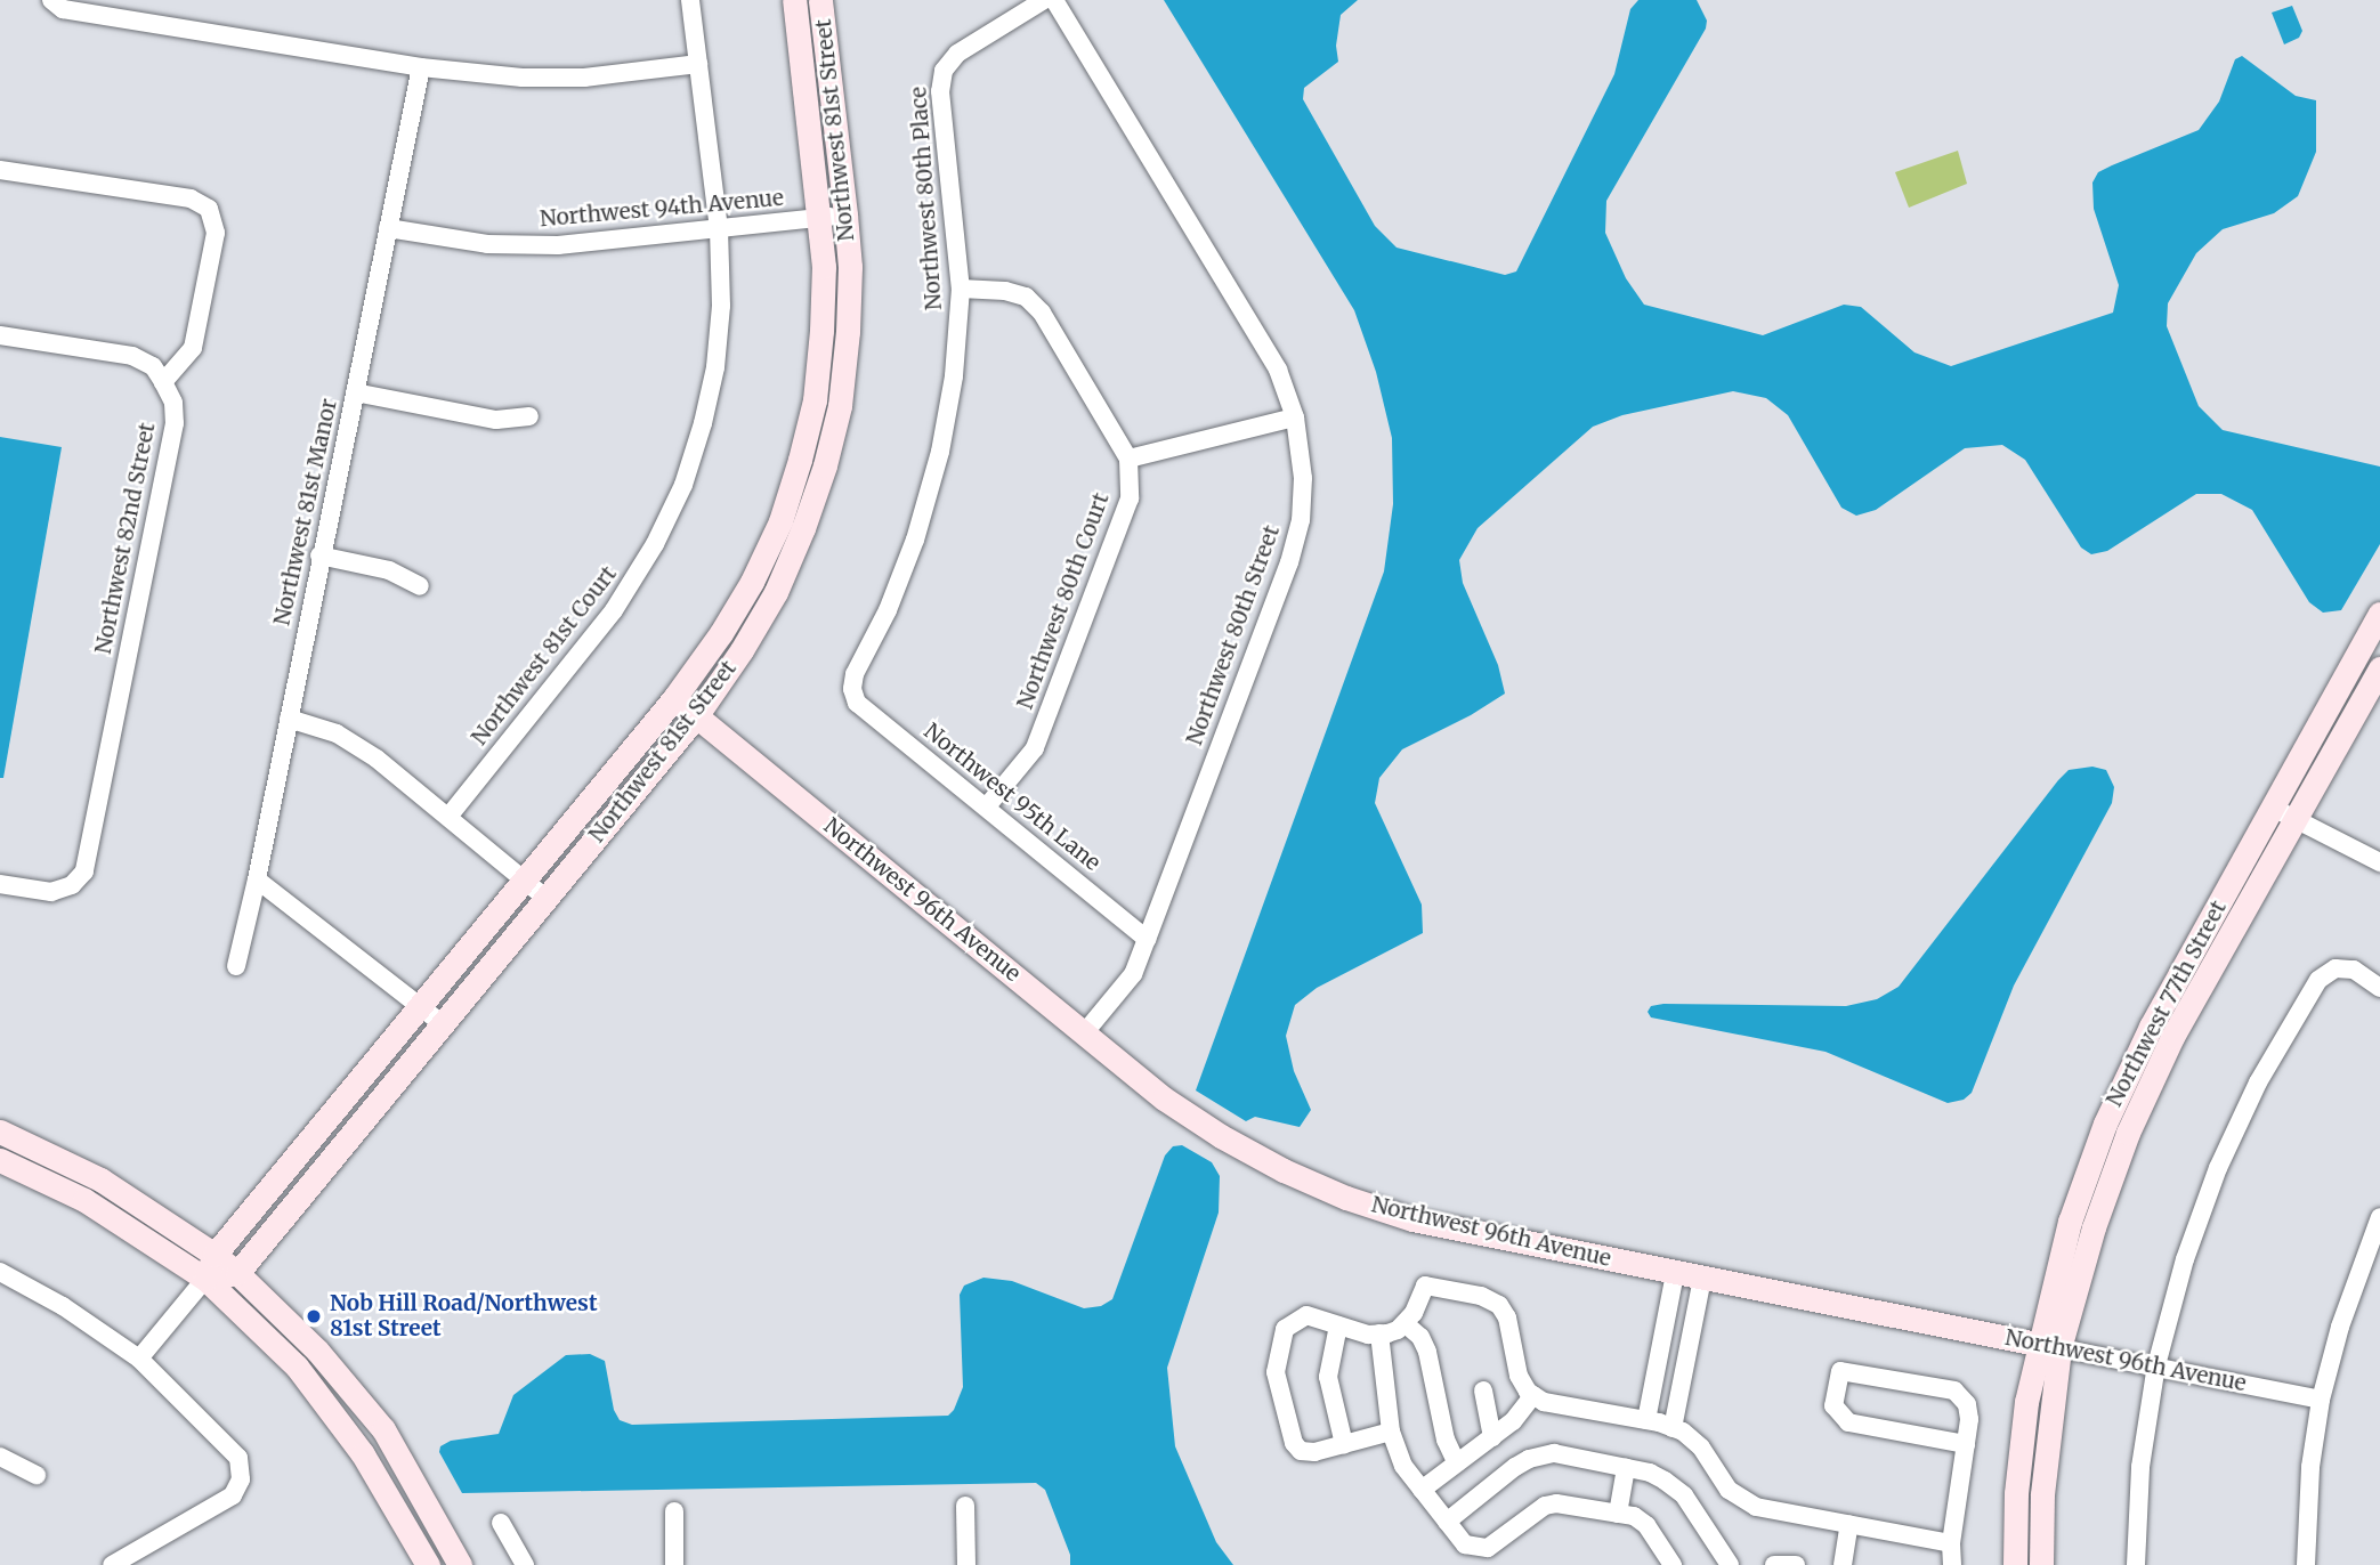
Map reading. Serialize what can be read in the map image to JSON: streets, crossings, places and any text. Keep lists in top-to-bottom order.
{
  "streets": {
    "street": [
      "Northwest 81st Street",
      "Northwest 80th Place",
      "Northwest 94th Avenue",
      "Northwest 81st Manor",
      "Northwest 82nd Street",
      "Northwest 80th Court",
      "Northwest 80th Street",
      "Northwest 81st Court",
      "Northwest 95th Lane",
      "Northwest 96th Avenue",
      "Northwest 77th Street"
    ]
  },
  "crossings": [
    ["Northwest 81st Street", "Northwest 94th Avenue"],
    ["Northwest 81st Street", "Northwest 96th Avenue"],
    ["Northwest 80th Place", "Northwest 80th Court"],
    ["Northwest 80th Place", "Northwest 95th Lane"],
    ["Northwest 94th Avenue", "Northwest 81st Manor"],
    ["Northwest 94th Avenue", "Northwest 81st Court"],
    ["Northwest 80th Court", "Northwest 95th Lane"],
    ["Northwest 80th Street", "Northwest 95th Lane"],
    ["Northwest 80th Street", "Northwest 96th Avenue"],
    ["Northwest 96th Avenue", "Northwest 77th Street"]
  ],
  "places": ["Nob Hill Road/Northwest 81st Street"]
}
